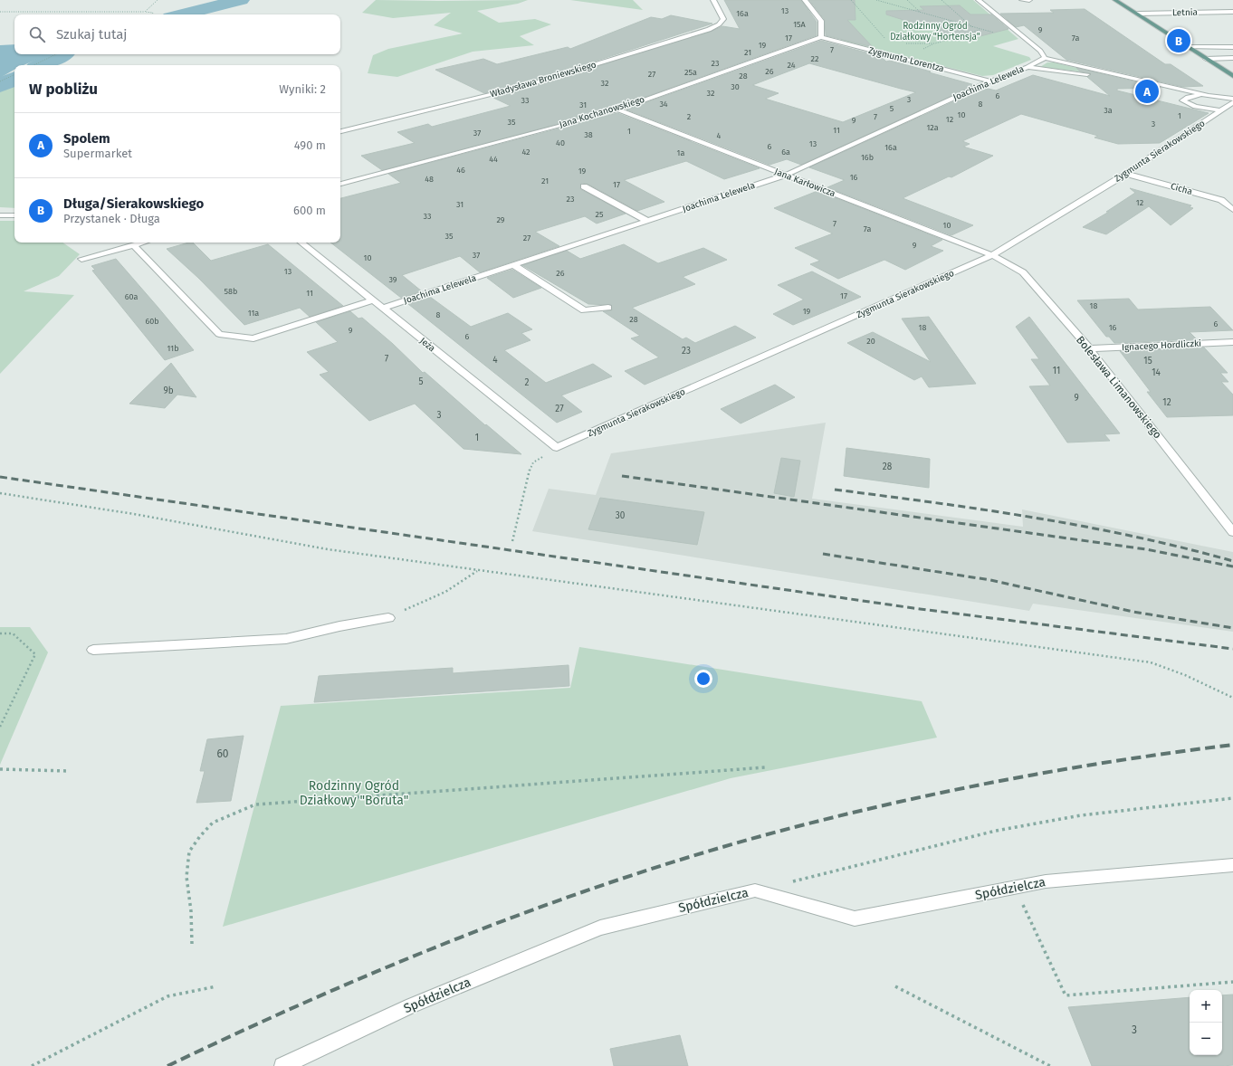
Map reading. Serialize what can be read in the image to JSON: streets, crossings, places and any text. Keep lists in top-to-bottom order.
{
  "streets": {
    "street": [
      "Letnia",
      "Zygmunta Lorentza",
      "Władysława Broniewskiego",
      "Joachima Lelewela",
      "Jana Kochanowskiego",
      "Zygmunta Sierakowskiego",
      "Jana Karłowicza",
      "Cicha",
      "Jeża",
      "Ignacego Hordliczki",
      "Bolesława Limanowskiego",
      "Spółdzielcza"
    ]
  },
  "crossings": [
    ["Zygmunta Lorentza", "Joachima Lelewela"],
    ["Zygmunta Lorentza", "Jana Kochanowskiego"],
    ["Joachima Lelewela", "Jana Karłowicza"],
    ["Joachima Lelewela", "Jeża"],
    ["Jana Kochanowskiego", "Jana Karłowicza"],
    ["Zygmunta Sierakowskiego", "Jana Karłowicza"],
    ["Zygmunta Sierakowskiego", "Cicha"],
    ["Zygmunta Sierakowskiego", "Jeża"],
    ["Zygmunta Sierakowskiego", "Bolesława Limanowskiego"],
    ["Jana Karłowicza", "Bolesława Limanowskiego"],
    ["Ignacego Hordliczki", "Bolesława Limanowskiego"]
  ],
  "parks": ["Rodzinny Ogród Działkowy \"Hortensja\"", "Rodzinny Ogród Działkowy \"Boruta\""],
  "house_numbers": [
    "13",
    "16a",
    "15A",
    "9",
    "17",
    "7a",
    "19",
    "7",
    "21",
    "22",
    "23",
    "24",
    "26",
    "25a",
    "27",
    "28",
    "32",
    "30",
    "32",
    "6",
    "3",
    "33",
    "34",
    "8",
    "31",
    "5",
    "3a",
    "10",
    "1",
    "2",
    "7",
    "12",
    "9",
    "35",
    "3",
    "12a",
    "11",
    "1",
    "37",
    "38",
    "4",
    "40",
    "13",
    "6",
    "16a",
    "42",
    "6a",
    "1a",
    "16b",
    "44",
    "46",
    "19",
    "16",
    "48",
    "21",
    "17",
    "23",
    "12",
    "31",
    "25",
    "33",
    "29",
    "7",
    "10",
    "7a",
    "35",
    "27",
    "9",
    "37",
    "10",
    "13",
    "26",
    "39",
    "58b",
    "11",
    "17",
    "60a",
    "18",
    "19",
    "11a",
    "8",
    "28",
    "60b",
    "6",
    "18",
    "16",
    "9",
    "6",
    "20",
    "11b",
    "23",
    "7",
    "4",
    "15",
    "11",
    "14",
    "5",
    "2",
    "9b",
    "9",
    "12",
    "27",
    "3",
    "1",
    "28",
    "30",
    "60",
    "3"
  ],
  "page": {
    "search": "Szukaj tutaj",
    "pins": ["B", "A"],
    "heading": ["W pobliżu", "Wyniki: 2"],
    "list": [
      {
        "mark": "A",
        "name": "Spolem",
        "note": "Supermarket",
        "value": "490 m"
      },
      {
        "mark": "B",
        "name": "Długa/Sierakowskiego",
        "note": "Przystanek · Długa",
        "value": "600 m"
      }
    ],
    "map_buttons": ["+", "−"]
  }
}
